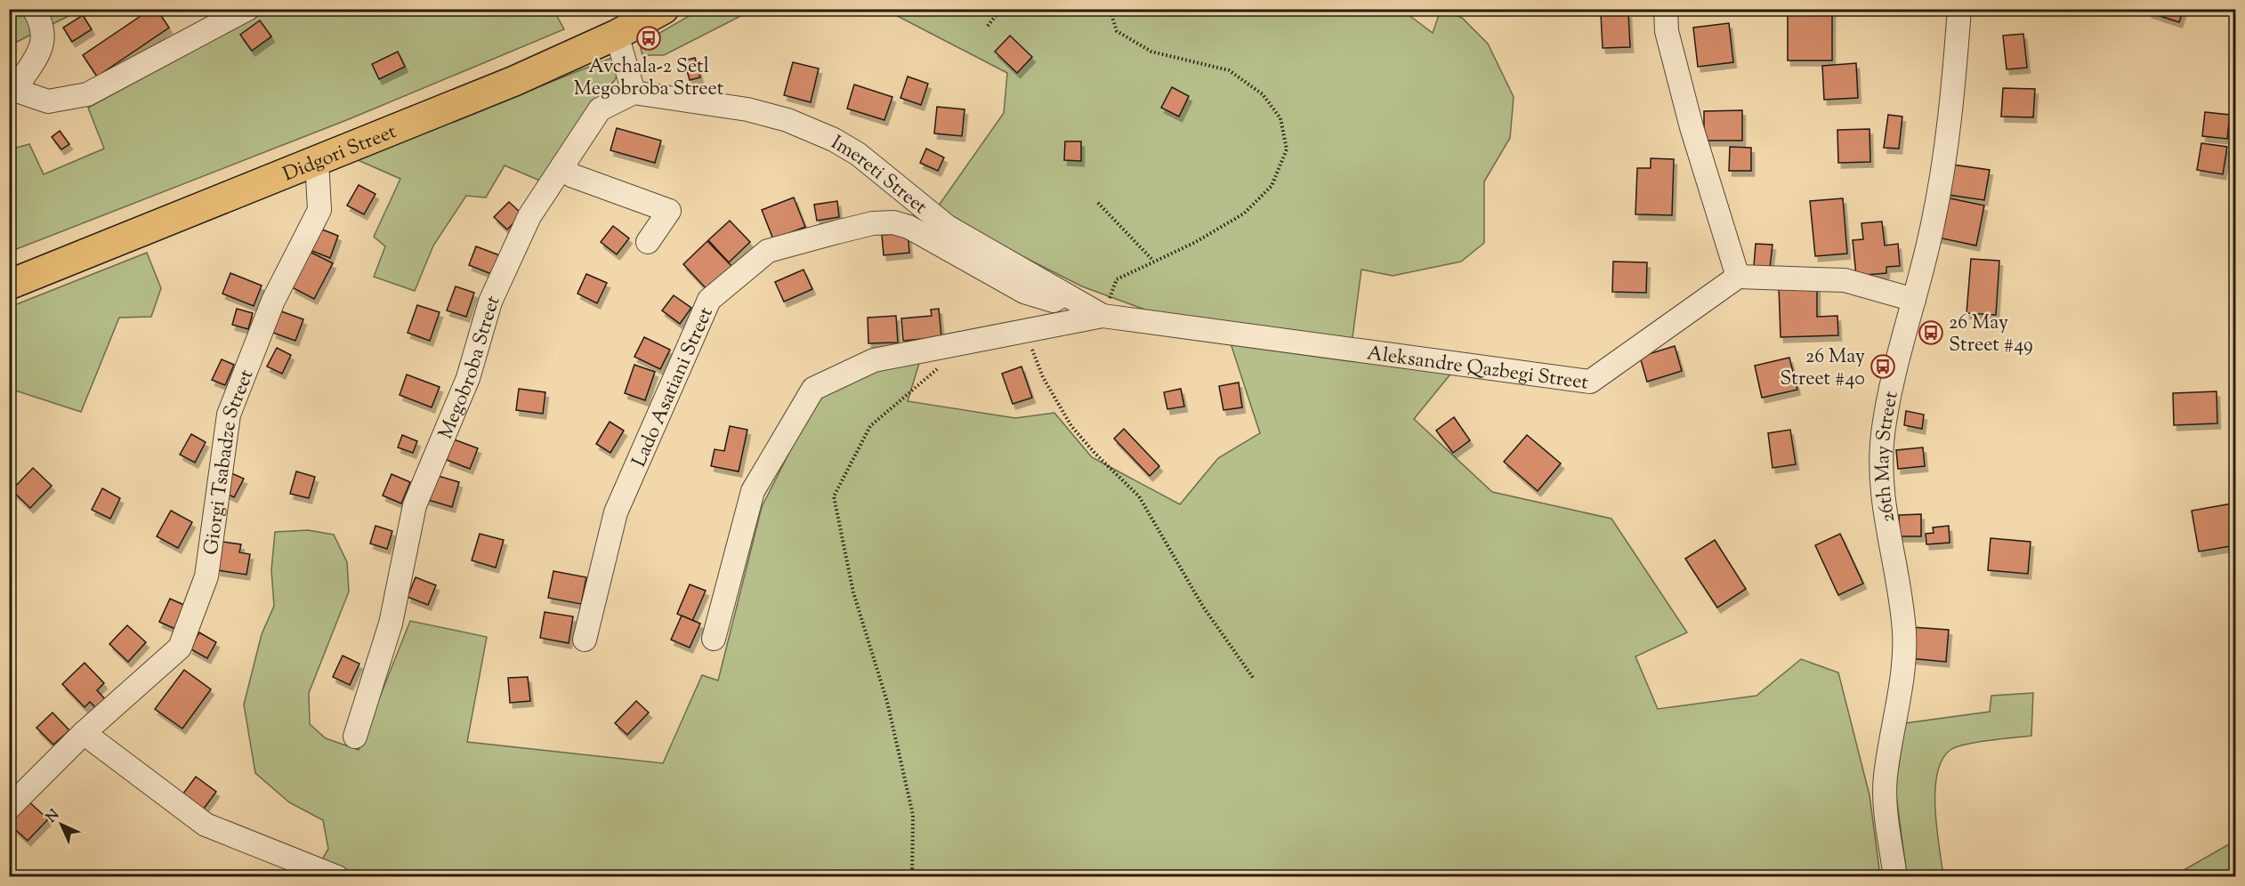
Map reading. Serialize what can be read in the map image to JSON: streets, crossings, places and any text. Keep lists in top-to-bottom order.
{
  "streets": {
    "highway": ["Didgori Street"],
    "street": [
      "Imereti Street",
      "Aleksandre Qazbegi Street",
      "Megobroba Street",
      "Lado Asatiani Street",
      "26th May Street",
      "Giorgi Tsabadze Street"
    ]
  },
  "crossings": [
    ["Didgori Street", "Giorgi Tsabadze Street"],
    ["Imereti Street", "Aleksandre Qazbegi Street"],
    ["Imereti Street", "Megobroba Street"],
    ["Imereti Street", "Lado Asatiani Street"]
  ],
  "places": {
    "bus stop": ["Avchala-2 Setl Megobroba Street", "26 May Street #49", "26 May Street #40"]
  },
  "north": "top left"
}
